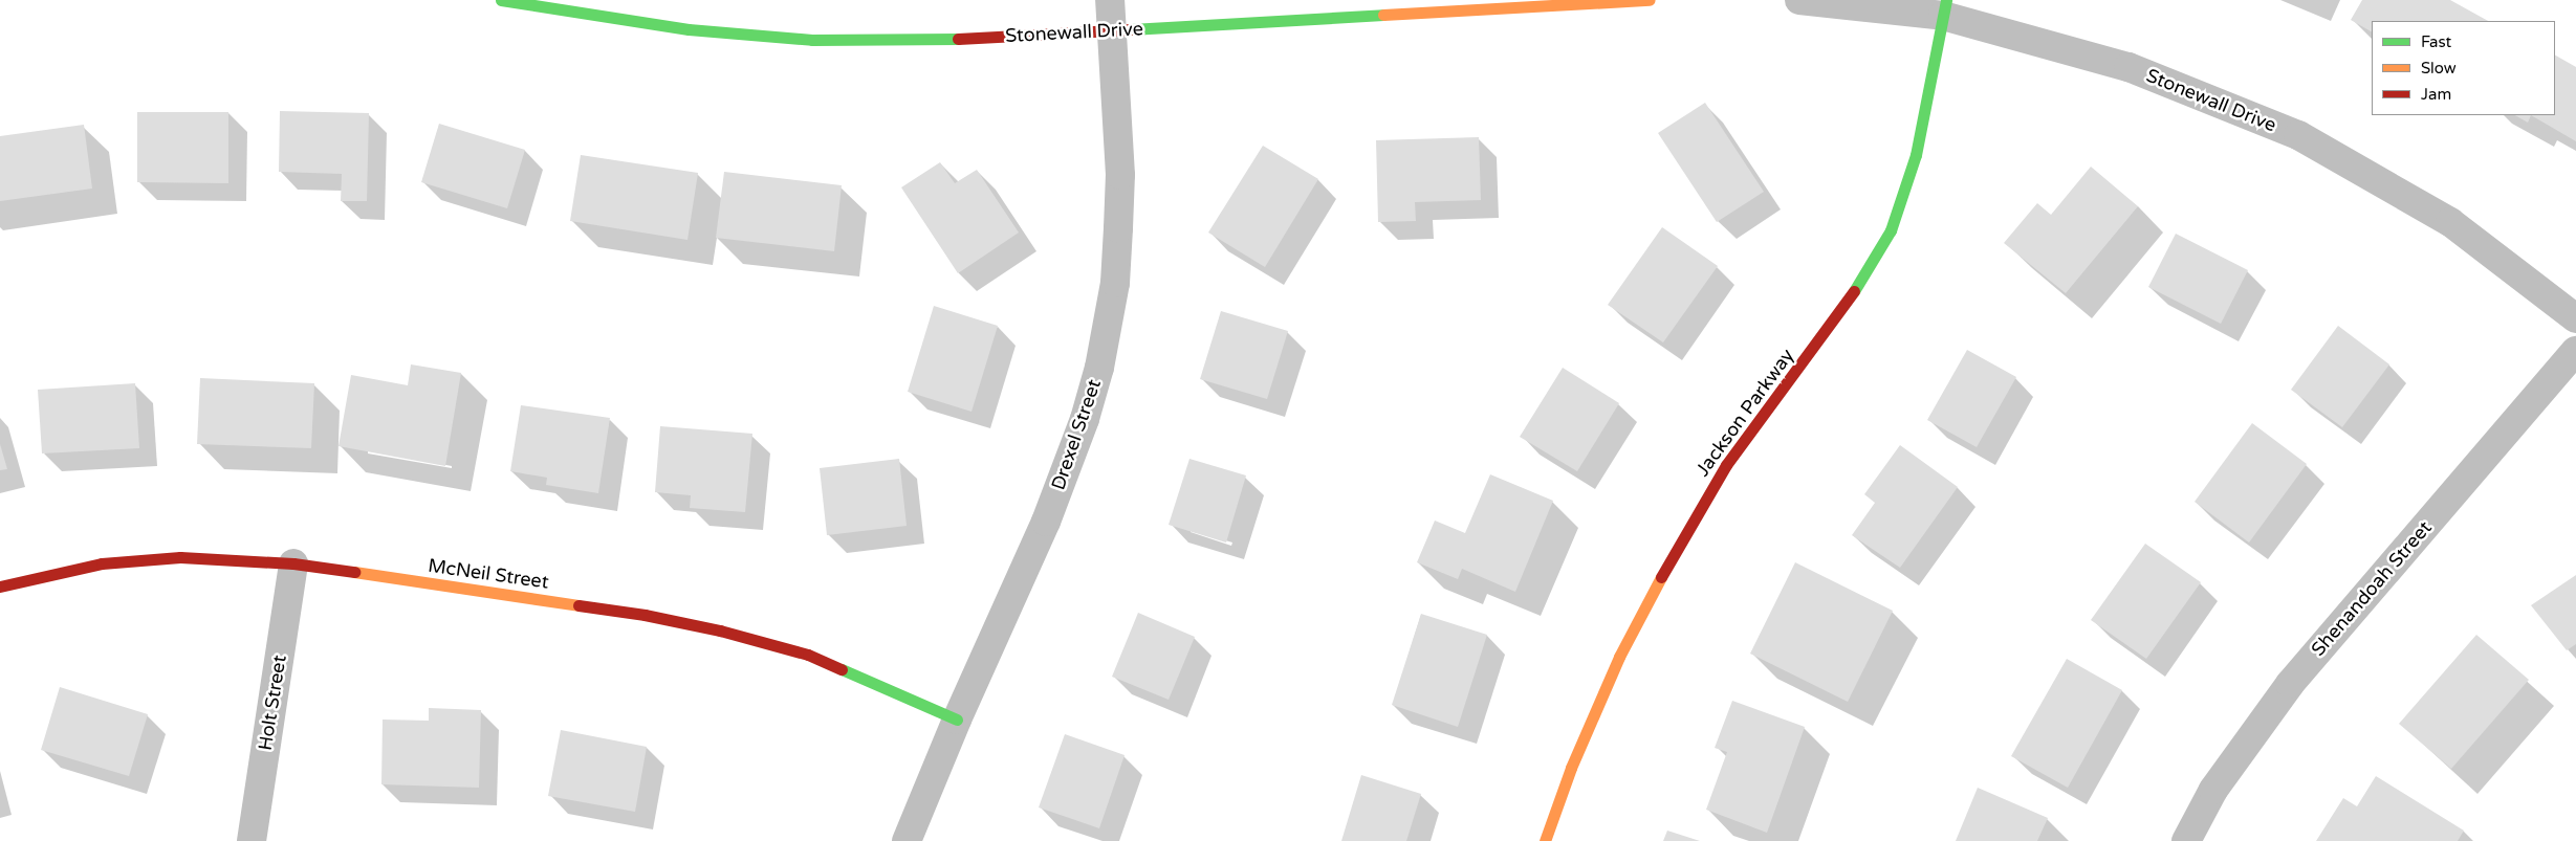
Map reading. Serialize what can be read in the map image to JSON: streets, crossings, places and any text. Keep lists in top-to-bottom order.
{
  "streets": {
    "street": [
      "Stonewall Drive",
      "Jackson Parkway",
      "Drexel Street",
      "McNeil Street",
      "Shenandoah Street",
      "Holt Street"
    ]
  },
  "crossings": [
    ["Stonewall Drive", "Jackson Parkway"],
    ["Stonewall Drive", "Drexel Street"],
    ["Drexel Street", "McNeil Street"],
    ["McNeil Street", "Holt Street"]
  ],
  "legend": ["Fast", "Slow", "Jam"]
}
